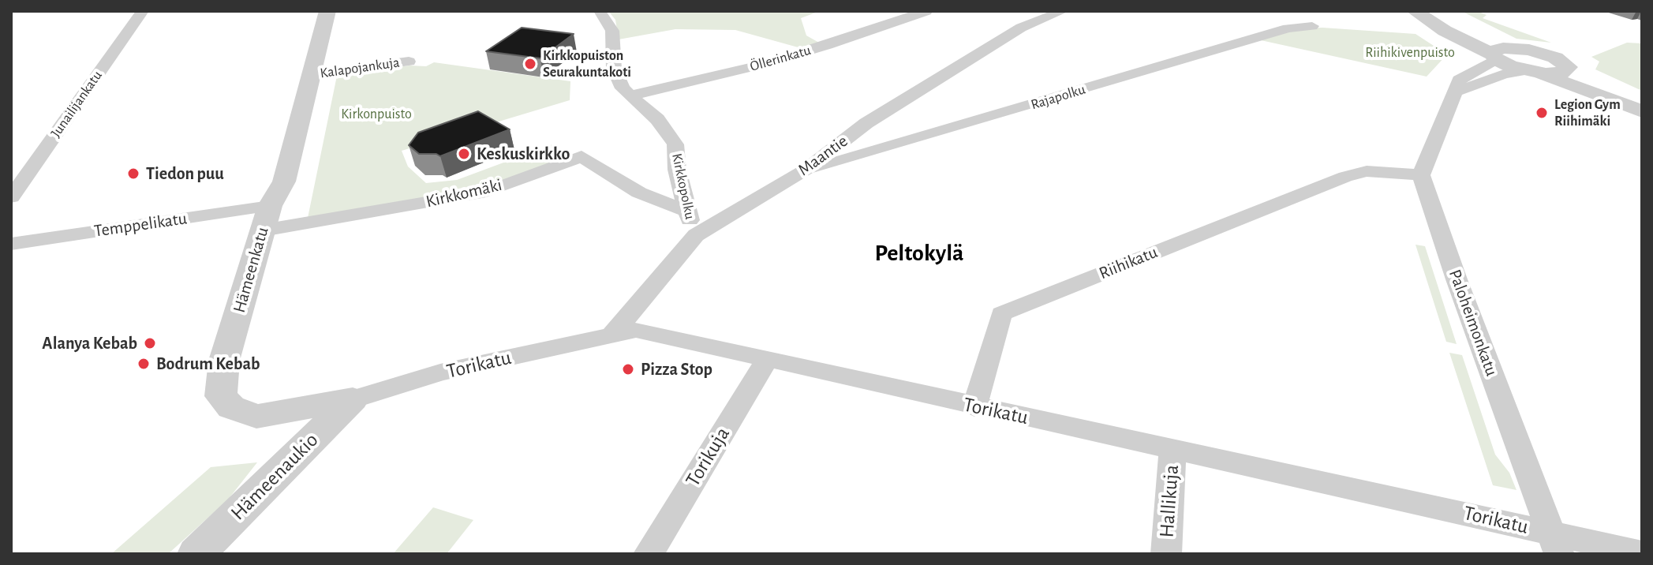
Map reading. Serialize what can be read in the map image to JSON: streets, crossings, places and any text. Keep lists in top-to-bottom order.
{
  "streets": {
    "street": [
      "Öllerinkatu",
      "Kalapojankuja",
      "Rajapolku",
      "Junailijankatu",
      "Maantie",
      "Kirkkopolku",
      "Kirkkomäki",
      "Temppelikatu",
      "Riihikatu",
      "Hämeenkatu",
      "Paloheimonkatu",
      "Torikatu",
      "Torikuja",
      "Hämeenaukio",
      "Hallikuja"
    ]
  },
  "crossings": [
    ["Öllerinkatu", "Kirkkopolku"],
    ["Kalapojankuja", "Hämeenkatu"],
    ["Rajapolku", "Maantie"],
    ["Maantie", "Kirkkopolku"],
    ["Maantie", "Torikatu"],
    ["Kirkkopolku", "Kirkkomäki"],
    ["Kirkkomäki", "Temppelikatu"],
    ["Kirkkomäki", "Hämeenkatu"],
    ["Temppelikatu", "Hämeenkatu"],
    ["Riihikatu", "Paloheimonkatu"],
    ["Riihikatu", "Torikatu"],
    ["Hämeenkatu", "Torikatu"],
    ["Hämeenkatu", "Hämeenaukio"],
    ["Paloheimonkatu", "Torikatu"],
    ["Torikatu", "Torikuja"],
    ["Torikatu", "Hämeenaukio"],
    ["Torikatu", "Hallikuja"]
  ],
  "districts": ["Peltokylä"],
  "parks": ["Riihikivenpuisto", "Kirkonpuisto"],
  "places": [
    "Kirkkopuiston Seurakuntakoti",
    "Legion Gym Riihimäki",
    "Keskuskirkko",
    "Tiedon puu",
    "Alanya Kebab",
    "Bodrum Kebab",
    "Pizza Stop"
  ]
}
